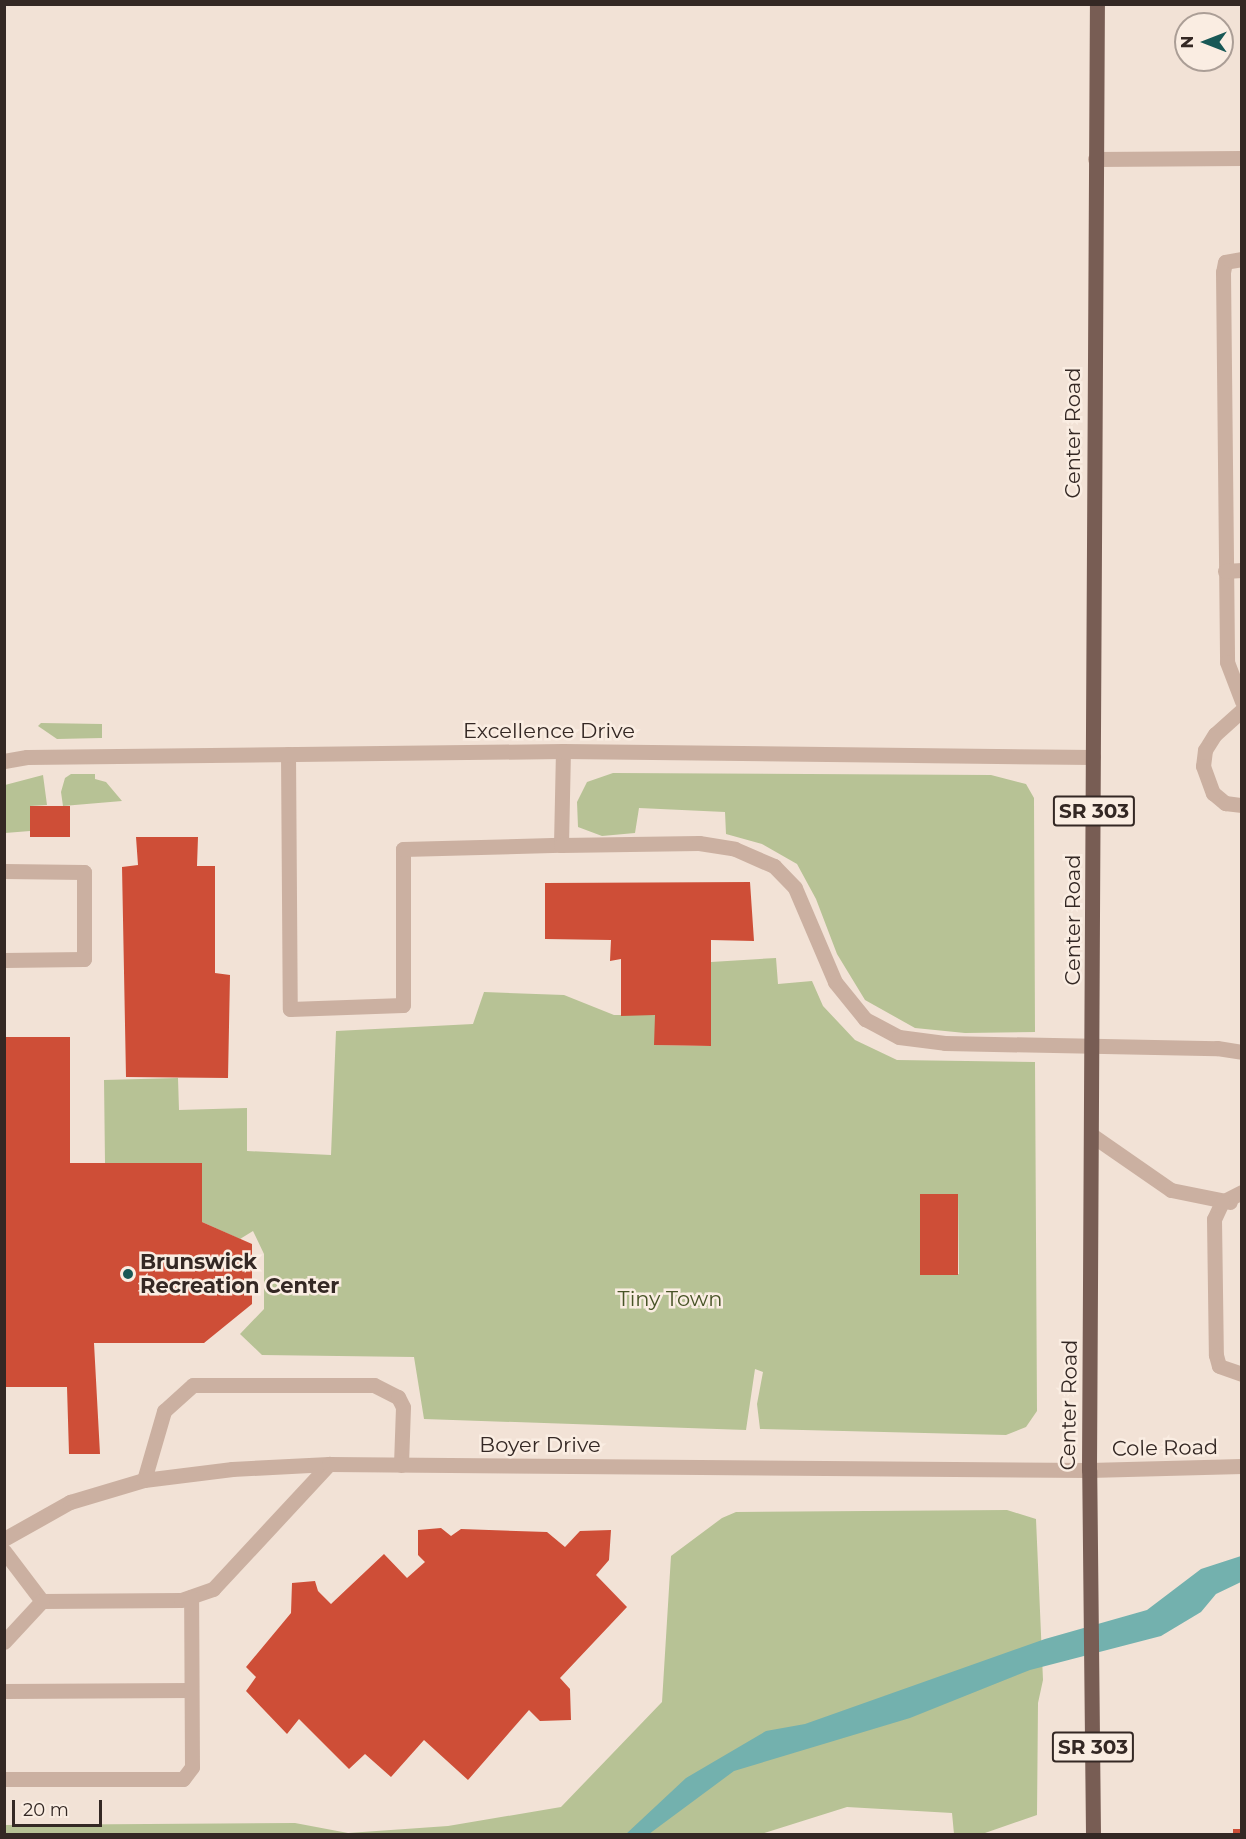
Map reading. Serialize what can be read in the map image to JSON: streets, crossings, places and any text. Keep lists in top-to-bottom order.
{
  "streets": {
    "main road": ["Center Road", "SR 303"],
    "street": ["Excellence Drive", "Boyer Drive", "Cole Road"]
  },
  "crossings": [
    ["Center Road", "Excellence Drive"],
    ["Center Road", "Boyer Drive"],
    ["Center Road", "Cole Road"],
    ["Boyer Drive", "Cole Road"]
  ],
  "parks": ["Tiny Town"],
  "places": ["Brunswick Recreation Center"],
  "scale_bar": "20 m",
  "north": "left"
}
